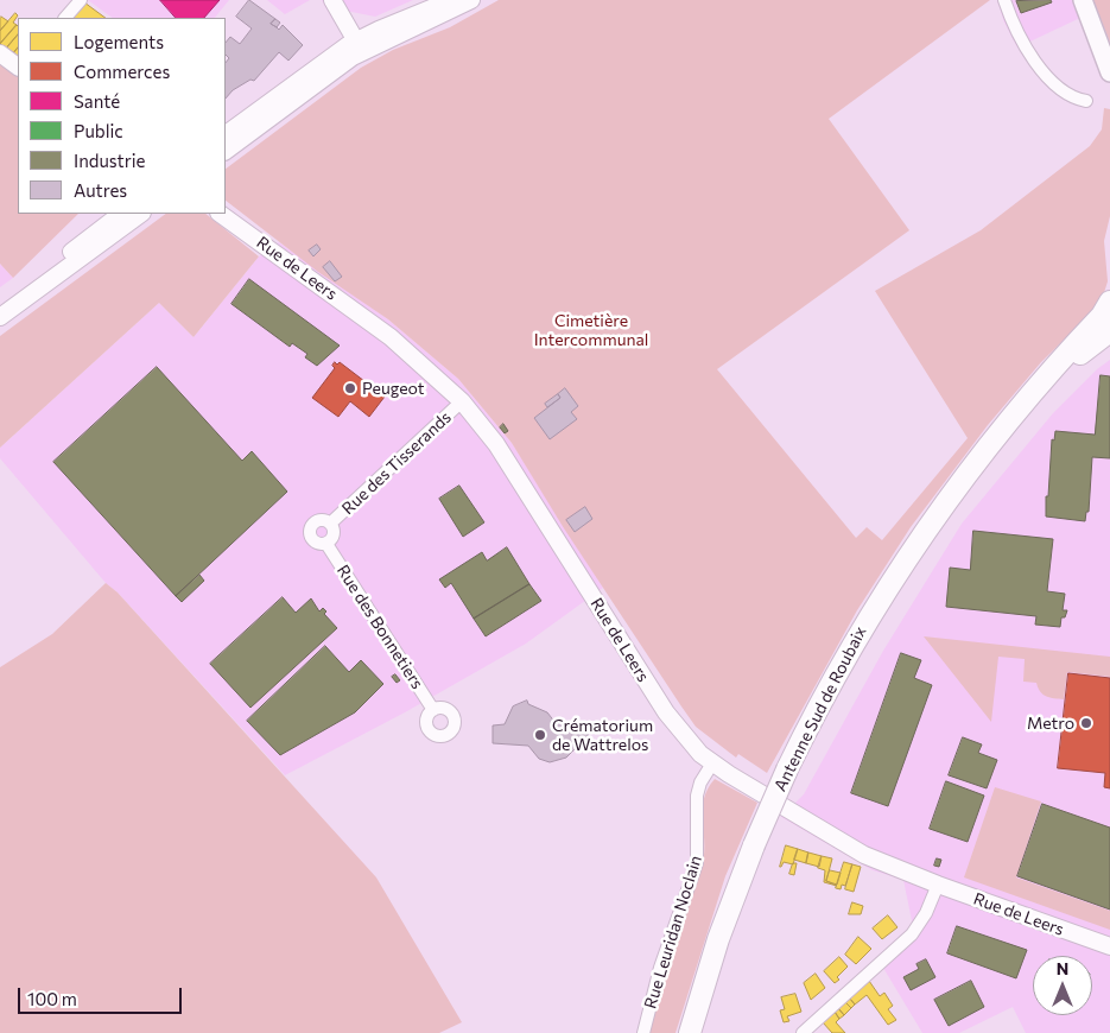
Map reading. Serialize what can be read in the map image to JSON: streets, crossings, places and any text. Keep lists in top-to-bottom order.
{
  "streets": {
    "highway": ["Antenne Sud de Roubaix"],
    "street": [
      "Rue de Leers",
      "Rue des Tisserands",
      "Rue des Bonnetiers",
      "Rue Leuridan Noclain"
    ]
  },
  "crossings": [
    ["Rue de Leers", "Rue des Tisserands"],
    ["Rue de Leers", "Rue Leuridan Noclain"],
    ["Rue des Tisserands", "Rue des Bonnetiers"]
  ],
  "parks": ["Cimetière Intercommunal"],
  "places": ["Peugeot", "Metro", "Crématorium de Wattrelos"],
  "legend": [
    "Logements",
    "Commerces",
    "Santé",
    "Public",
    "Industrie",
    "Autres"
  ],
  "scale_bar": "100 m",
  "north": "top"
}
